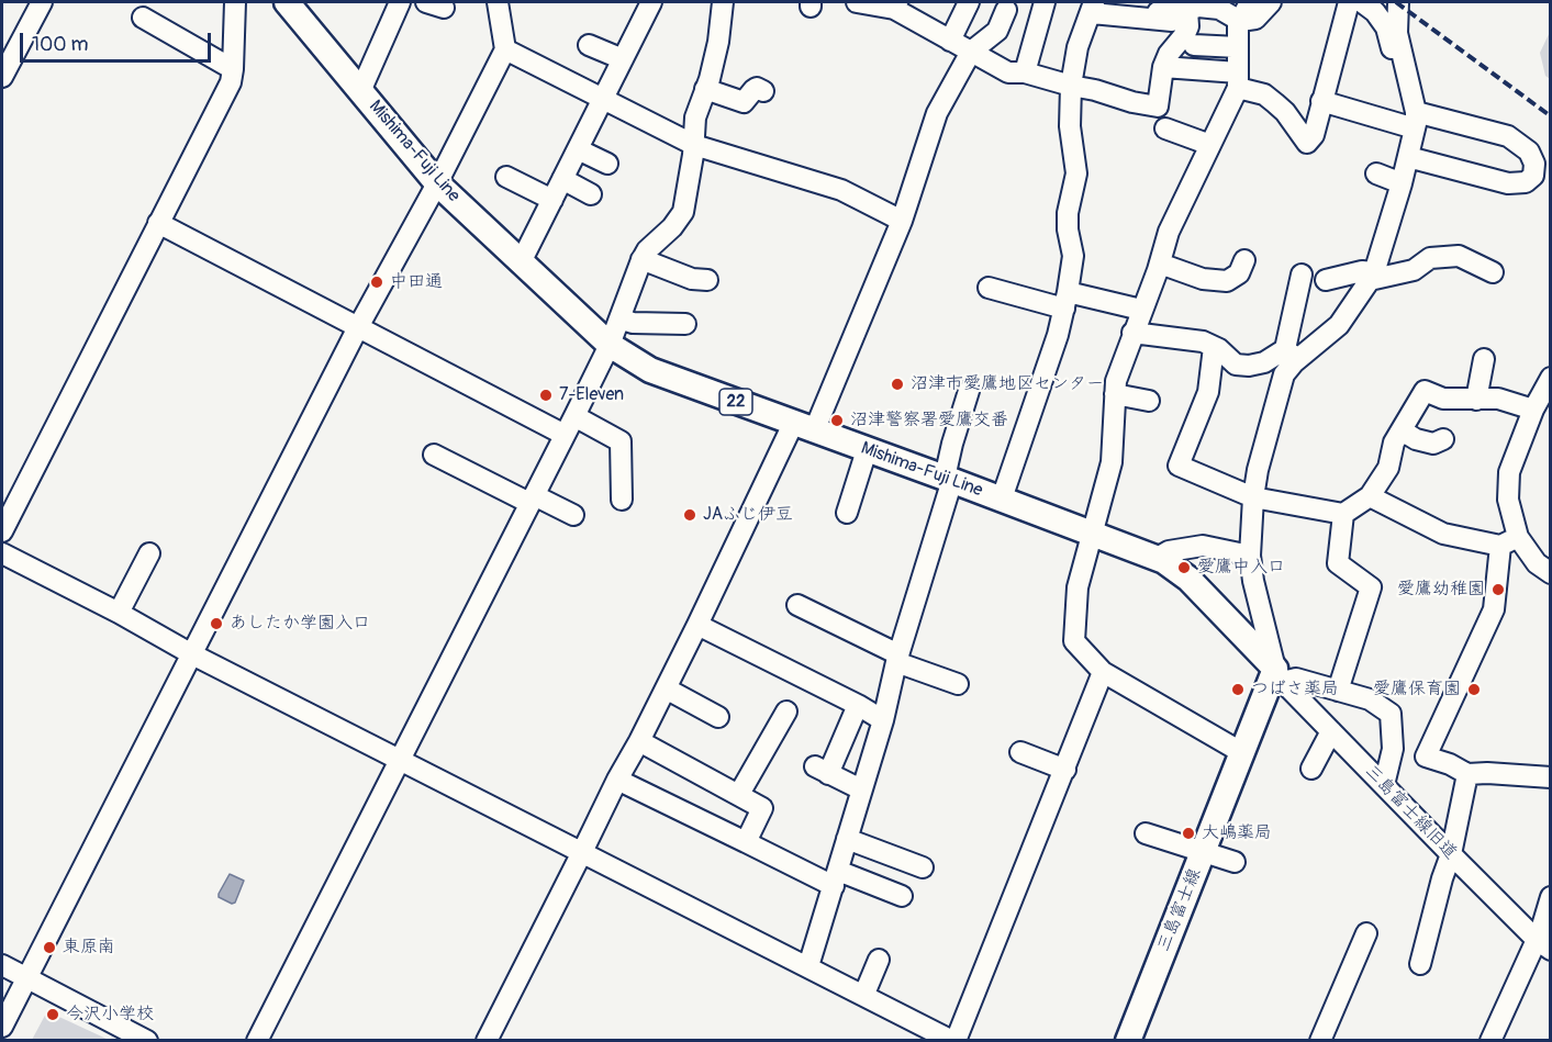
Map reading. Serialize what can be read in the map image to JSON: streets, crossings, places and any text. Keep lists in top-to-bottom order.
{
  "streets": {
    "main road": ["Mishima-Fuji Line", "22", "三島富士線"],
    "street": ["三島富士線旧道"]
  },
  "crossings": [
    ["Mishima-Fuji Line", "三島富士線旧道"],
    ["Mishima-Fuji Line", "三島富士線"],
    ["三島富士線旧道", "三島富士線"]
  ],
  "places": [
    "中田通",
    "沼津市愛鷹地区センター",
    "7-Eleven",
    "沼津警察署愛鷹交番",
    "JAふじ伊豆",
    "愛鷹中入口",
    "愛鷹幼稚園",
    "あしたか学園入口",
    "つばさ薬局",
    "愛鷹保育園",
    "大嶋薬局",
    "東原南",
    "今沢小学校"
  ],
  "scale_bar": "100 m"
}
